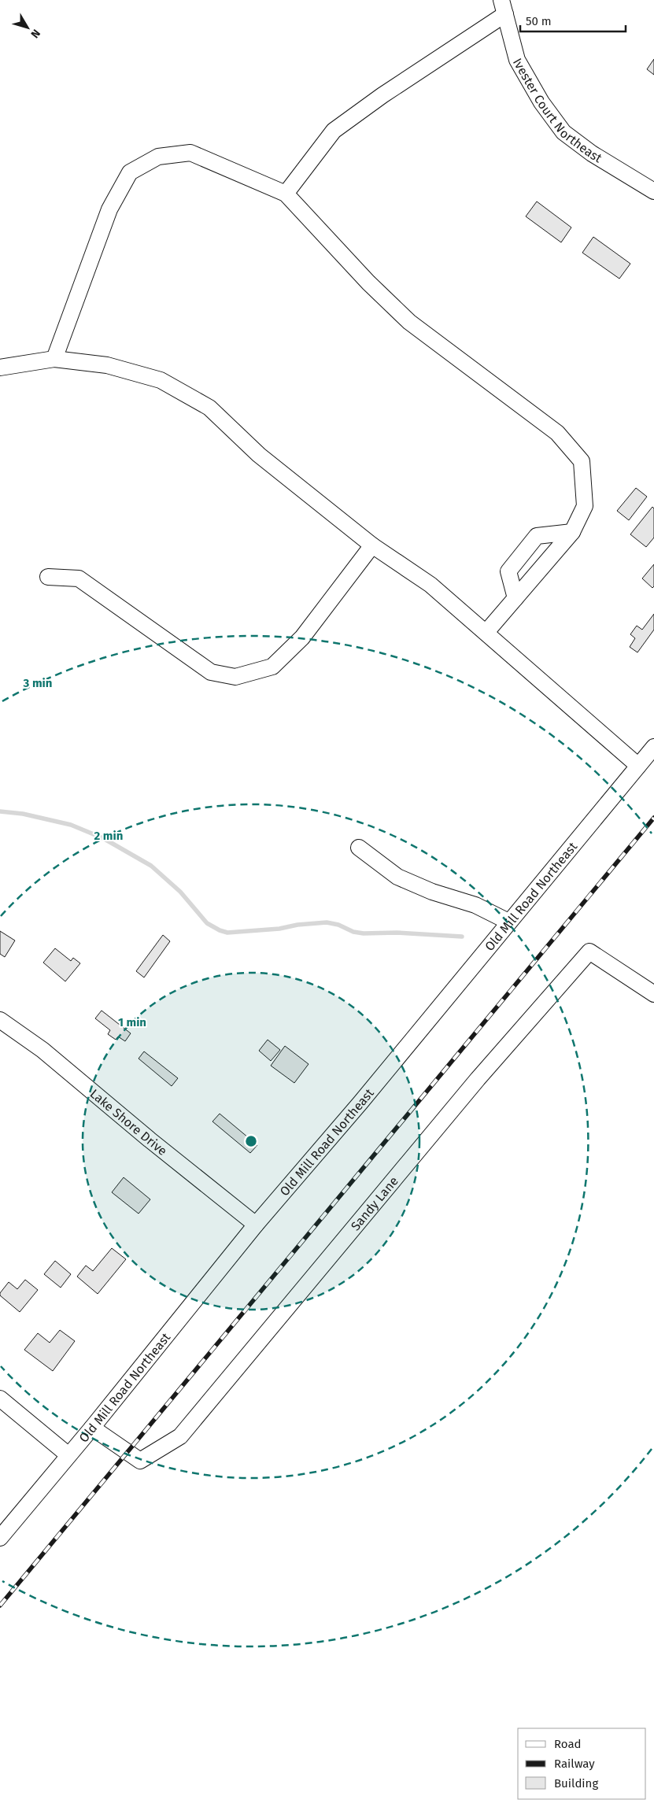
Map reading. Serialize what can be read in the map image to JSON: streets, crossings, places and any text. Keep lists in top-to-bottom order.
{
  "streets": {
    "street": [
      "Ivester Court Northeast",
      "Old Mill Road Northeast",
      "Lake Shore Drive",
      "Sandy Lane"
    ]
  },
  "crossings": [
    ["Old Mill Road Northeast", "Lake Shore Drive"],
    ["Old Mill Road Northeast", "Sandy Lane"]
  ],
  "legend": ["Road", "Railway", "Building"],
  "scale_bar": "50 m",
  "north": "bottom right",
  "rings": ["3 min", "2 min", "1 min"]
}
